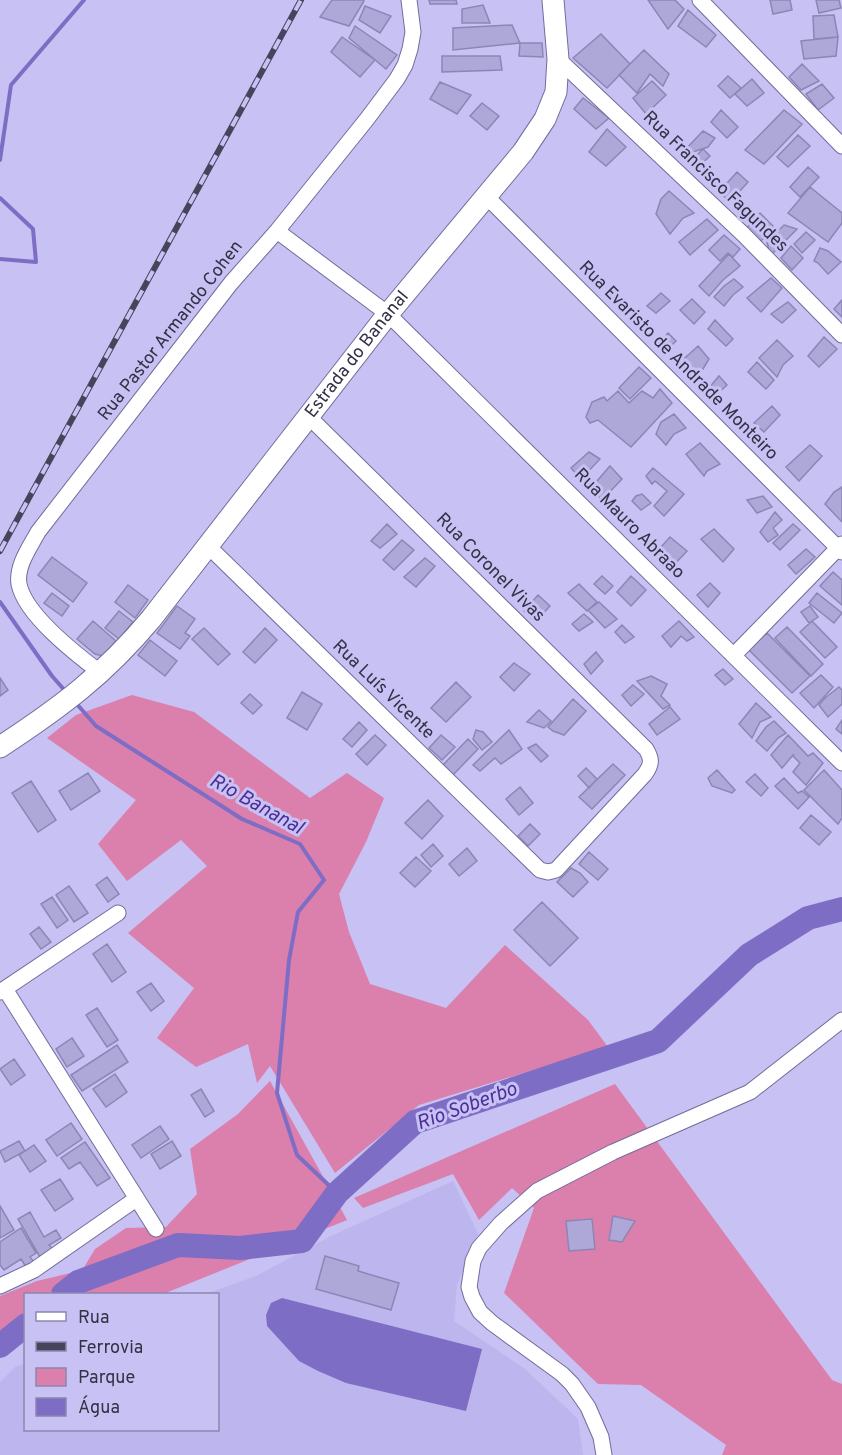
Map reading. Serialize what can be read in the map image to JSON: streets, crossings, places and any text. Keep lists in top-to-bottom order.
{
  "streets": {
    "main road": ["Estrada do Bananal"],
    "street": [
      "Rua Francisco Fagundes",
      "Rua Pastor Armando Cohen",
      "Rua Evaristo de Andrade Monteiro",
      "Rua Mauro Abraao",
      "Rua Coronel Vivas",
      "Rua Luís Vicente"
    ]
  },
  "crossings": [
    ["Rua Francisco Fagundes", "Estrada do Bananal"],
    ["Rua Pastor Armando Cohen", "Estrada do Bananal"],
    ["Rua Pastor Armando Cohen", "Rua Mauro Abraao"],
    ["Estrada do Bananal", "Rua Evaristo de Andrade Monteiro"],
    ["Estrada do Bananal", "Rua Mauro Abraao"],
    ["Estrada do Bananal", "Rua Coronel Vivas"],
    ["Estrada do Bananal", "Rua Luís Vicente"],
    ["Rua Coronel Vivas", "Rua Luís Vicente"]
  ],
  "water": ["Rio Bananal", "Rio Soberbo"],
  "legend": [
    "Rua",
    "Ferrovia",
    "Parque",
    "Água"
  ]
}
